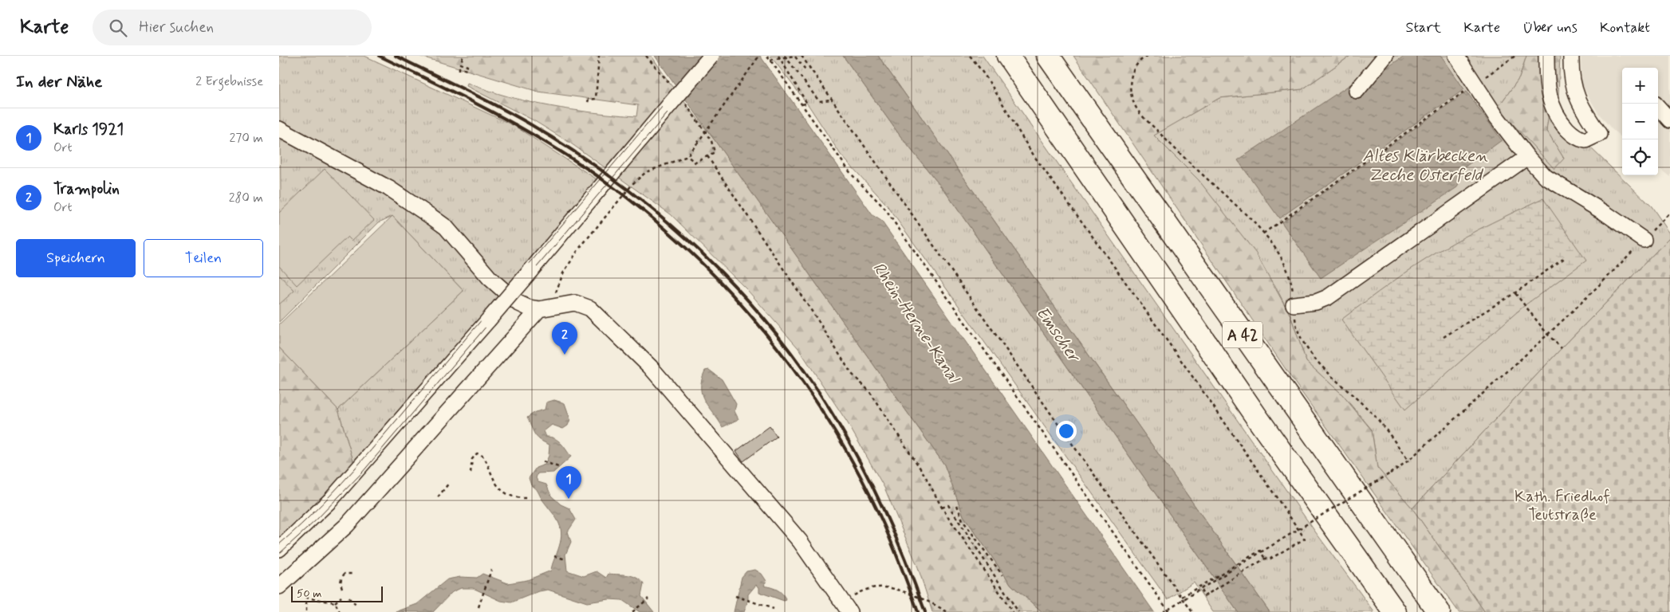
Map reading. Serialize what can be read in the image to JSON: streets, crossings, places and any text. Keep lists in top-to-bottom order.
{
  "streets": {
    "highway": ["A 42"]
  },
  "water": ["Altes Klärbecken Zeche Osterfeld", "Rhein-Herne-Kanal", "Emscher"],
  "parks": ["Kath. Friedhof Teutstraße"],
  "scale_bar": "50 m",
  "page": {
    "header": "Karte",
    "search": "Hier suchen",
    "nav": [
      "Start",
      "Karte",
      "Über uns",
      "Kontakt"
    ],
    "heading": ["In der Nähe", "2 Ergebnisse"],
    "map_buttons": ["+", "−"],
    "list": [
      {
        "mark": "1",
        "name": "Karls 1921",
        "note": "Ort",
        "value": "270 m"
      },
      {
        "mark": "2",
        "name": "Trampolin",
        "note": "Ort",
        "value": "280 m"
      }
    ],
    "buttons": ["Speichern", "Teilen"],
    "pins": ["2", "1"],
    "scale": "50 m"
  }
}
